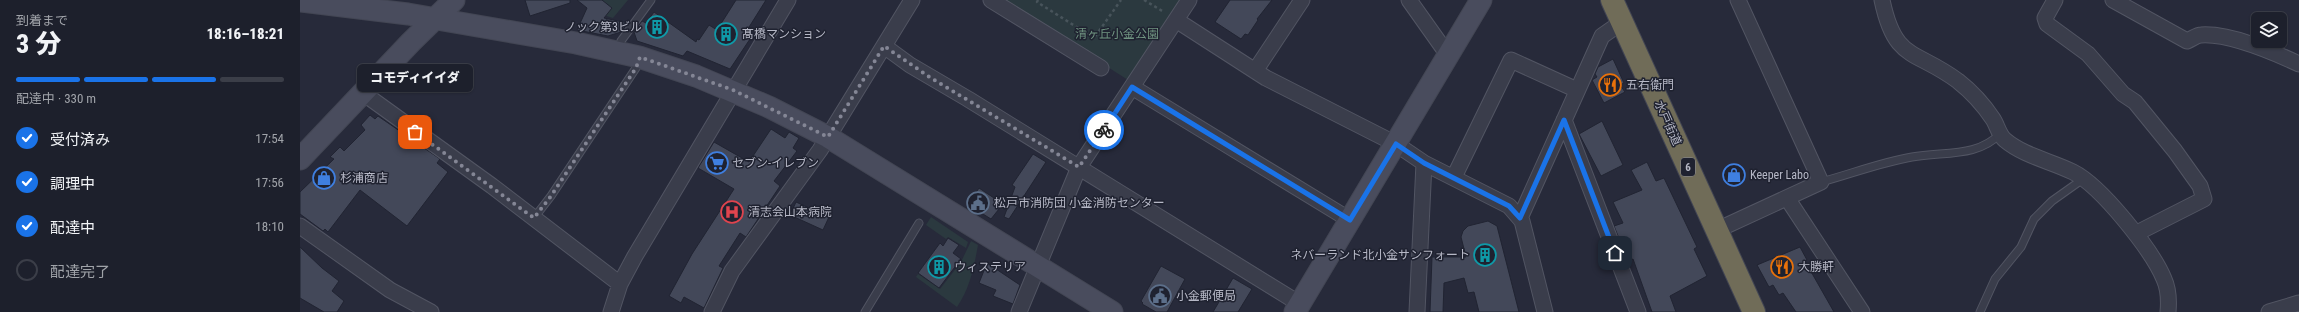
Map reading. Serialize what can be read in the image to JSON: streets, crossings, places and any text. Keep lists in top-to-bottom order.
{
  "streets": {
    "highway": ["水戸街道", "6"]
  },
  "parks": ["清ヶ丘小金公園"],
  "places": {
    "building": [
      "ノック第3ビル",
      "髙橋マンション",
      "ネバーランド北小金サンフォート",
      "ウィステリア"
    ],
    "restaurant": ["五右衛門", "大勝軒"],
    "other": ["コモディイイダ"],
    "supermarket": ["セブン-イレブン"],
    "shop": ["Keeper Labo", "杉浦商店"],
    "public building": ["松戸市消防団 小金消防センター", "小金郵便局"],
    "hospital": ["清志会山本病院"]
  },
  "page": {
    "heading": ["3 分", "到着まで", "18:16–18:21"],
    "bubble": "コモディイイダ",
    "bar": "配達中 · 330 m",
    "list": [
      ["受付済み", "17:54"],
      ["調理中", "17:56"],
      ["配達中", "18:10"],
      "配達完了"
    ]
  }
}
